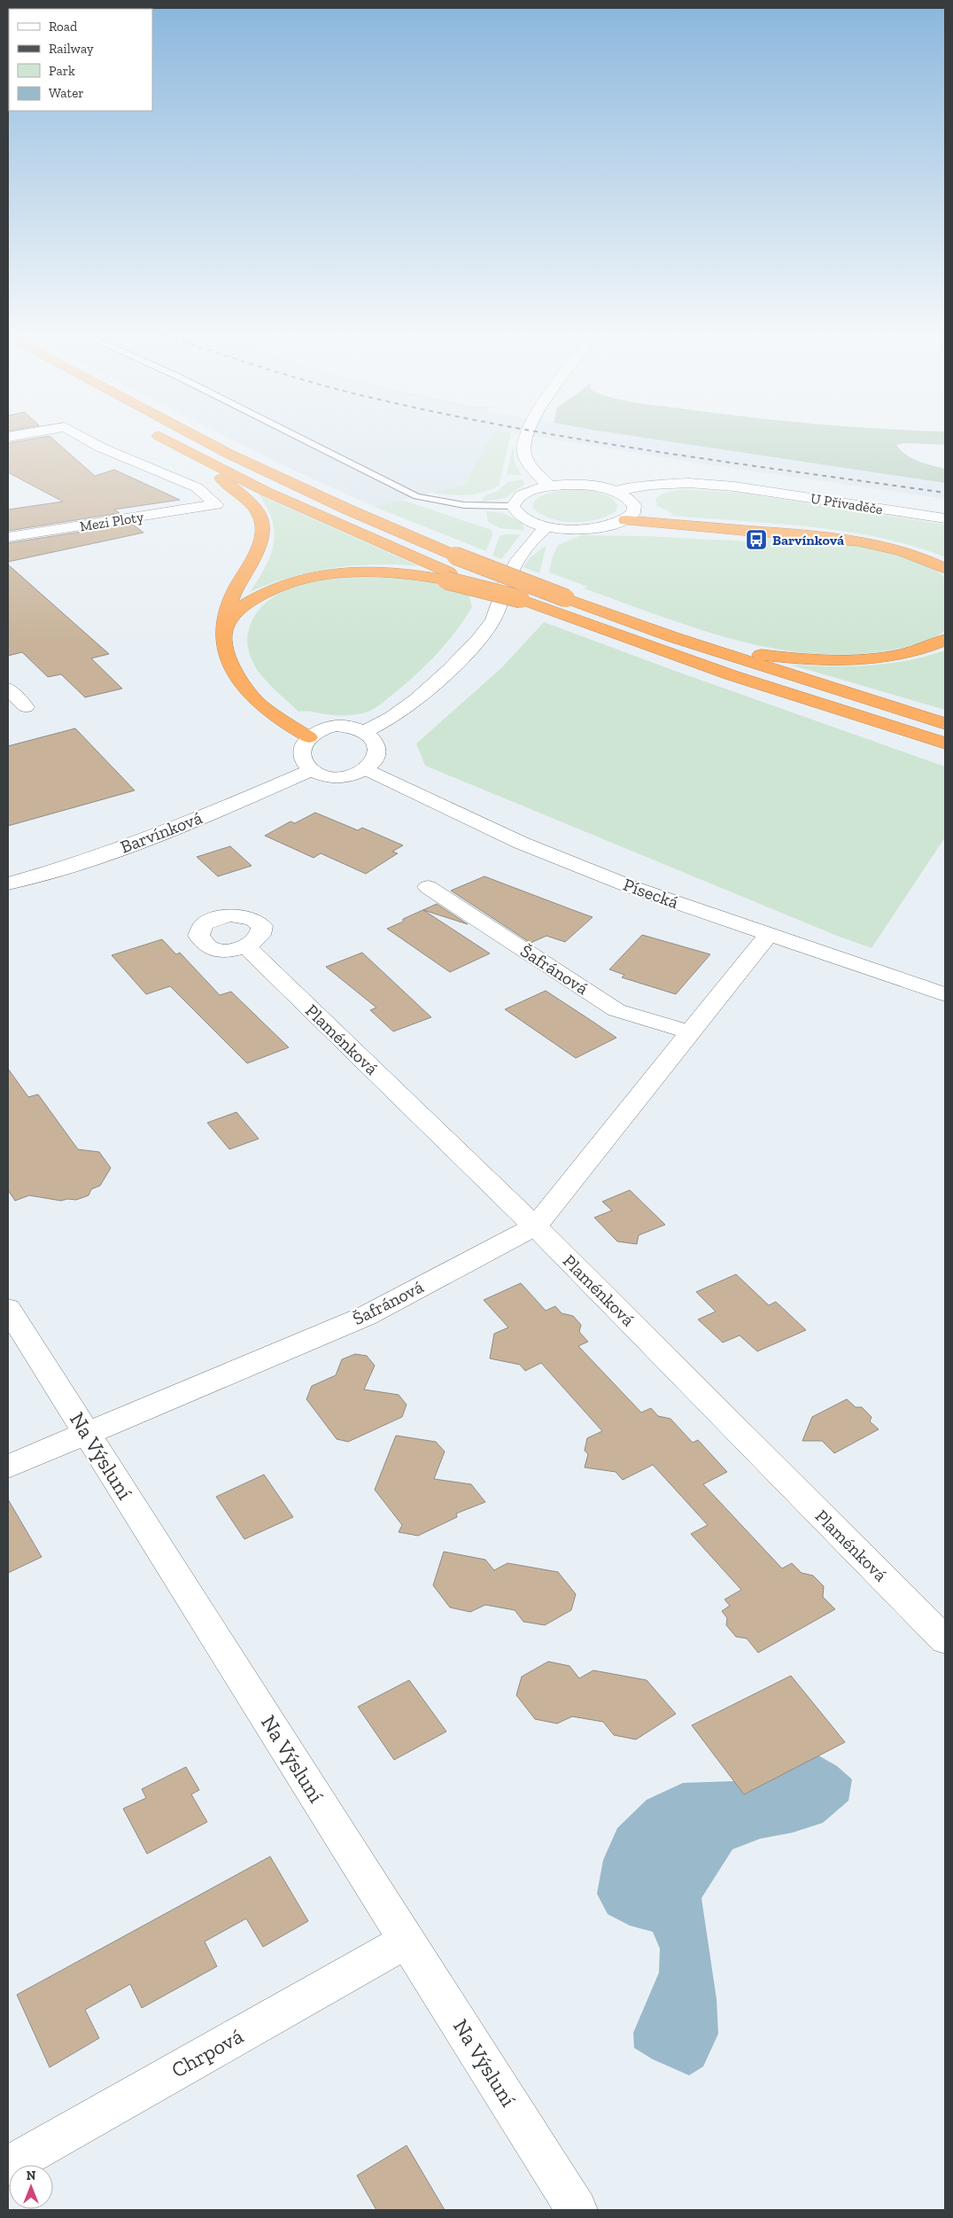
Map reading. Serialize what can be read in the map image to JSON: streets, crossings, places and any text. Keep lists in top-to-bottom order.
{
  "streets": {
    "street": [
      "U Přivaděče",
      "Mezi Ploty",
      "Barvínková",
      "Písecká",
      "Šafránová",
      "Plaménková",
      "Na Výsluní",
      "Chrpová"
    ]
  },
  "crossings": [
    ["Barvínková", "Písecká"],
    ["Písecká", "Šafránová"],
    ["Šafránová", "Plaménková"],
    ["Šafránová", "Na Výsluní"],
    ["Na Výsluní", "Chrpová"]
  ],
  "places": {
    "bus stop": ["Barvínková"]
  },
  "legend": [
    "Road",
    "Railway",
    "Park",
    "Water"
  ],
  "north": "top"
}
